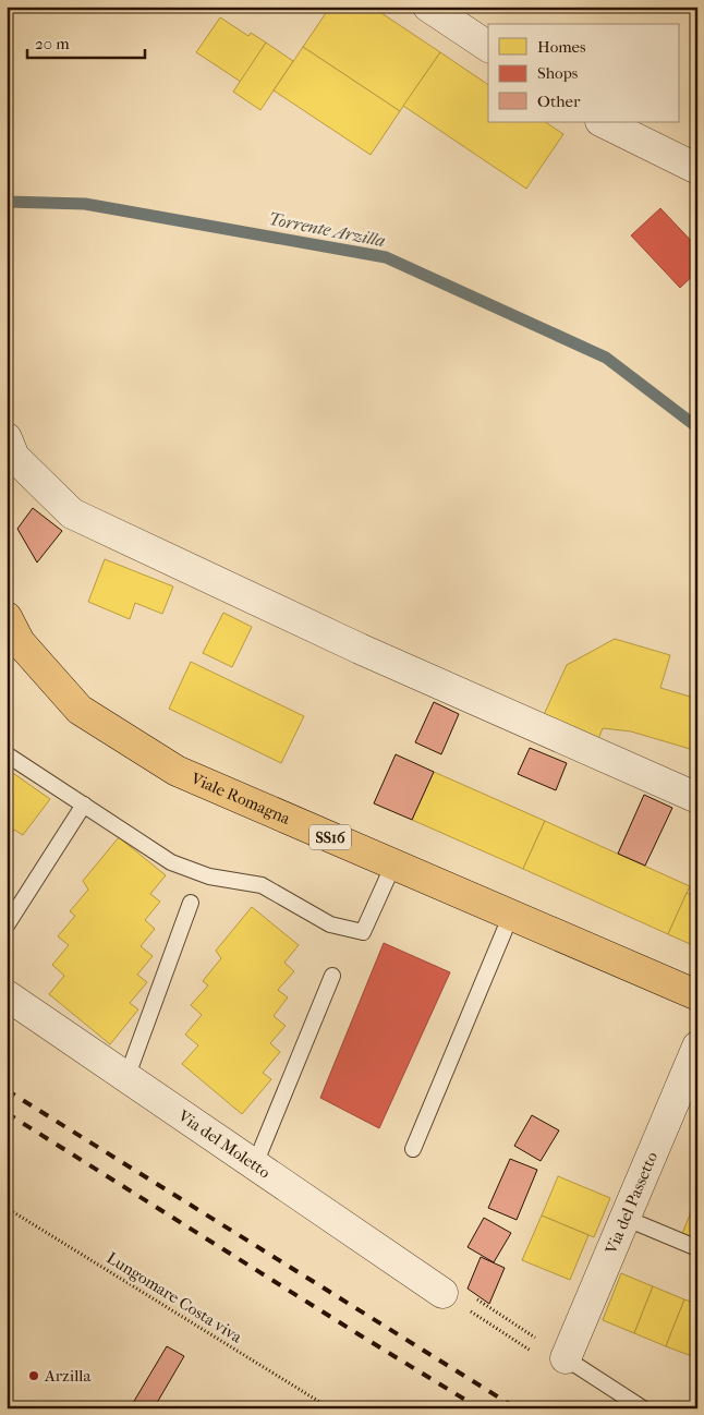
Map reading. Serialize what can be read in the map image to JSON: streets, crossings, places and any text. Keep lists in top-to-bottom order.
{
  "streets": {
    "main road": ["Viale Romagna", "SS16"],
    "street": ["Via del Moletto", "Via del Passetto"],
    "path": ["Lungomare Costa viva"]
  },
  "water": ["Torrente Arzilla"],
  "places": ["Arzilla"],
  "legend": ["Homes", "Shops", "Other"],
  "scale_bar": "20 m"
}
